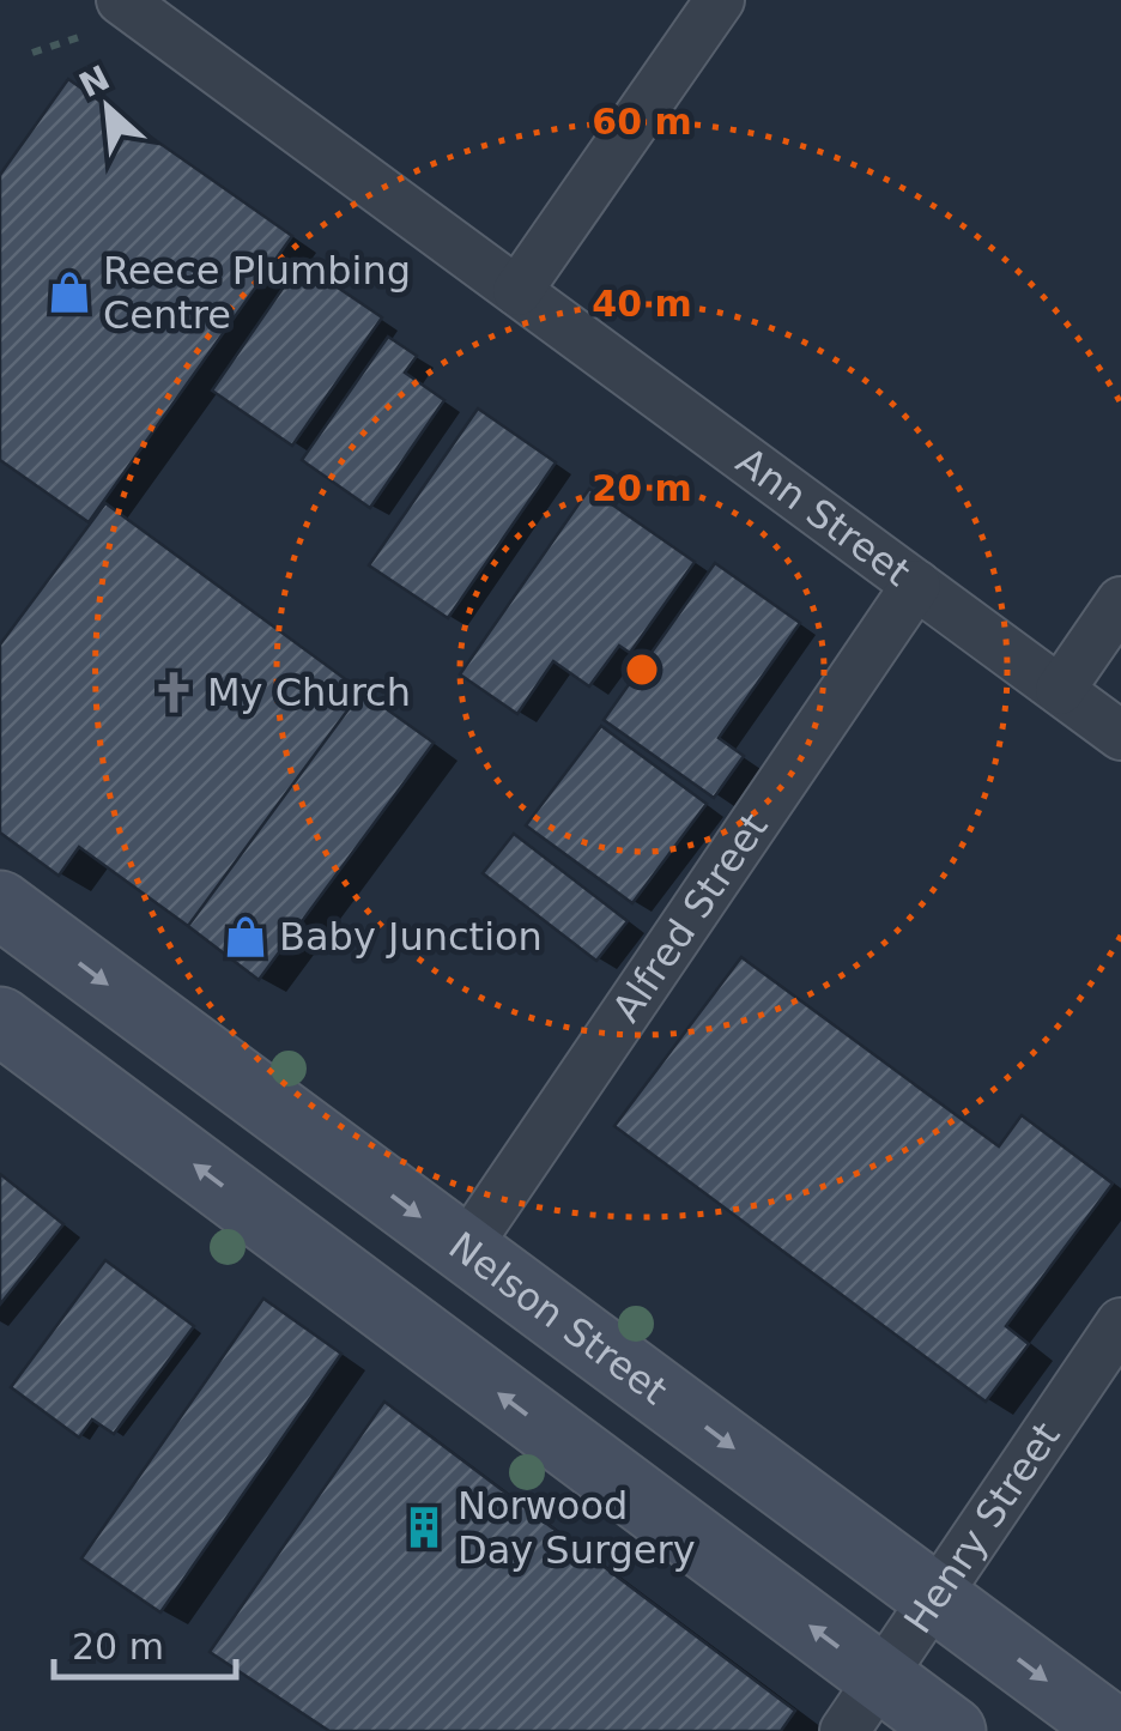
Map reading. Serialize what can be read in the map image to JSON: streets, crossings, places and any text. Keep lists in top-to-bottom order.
{
  "streets": {
    "main road": ["Nelson Street"],
    "street": ["Ann Street", "Alfred Street", "Henry Street"]
  },
  "crossings": [
    ["Ann Street", "Alfred Street"],
    ["Alfred Street", "Nelson Street"],
    ["Nelson Street", "Henry Street"]
  ],
  "places": {
    "shop": ["Reece Plumbing Centre", "Baby Junction"],
    "church": ["My Church"],
    "building": ["Norwood Day Surgery"]
  },
  "scale_bar": "20 m",
  "north": "top left",
  "rings": ["60 m", "40 m", "20 m"]
}
